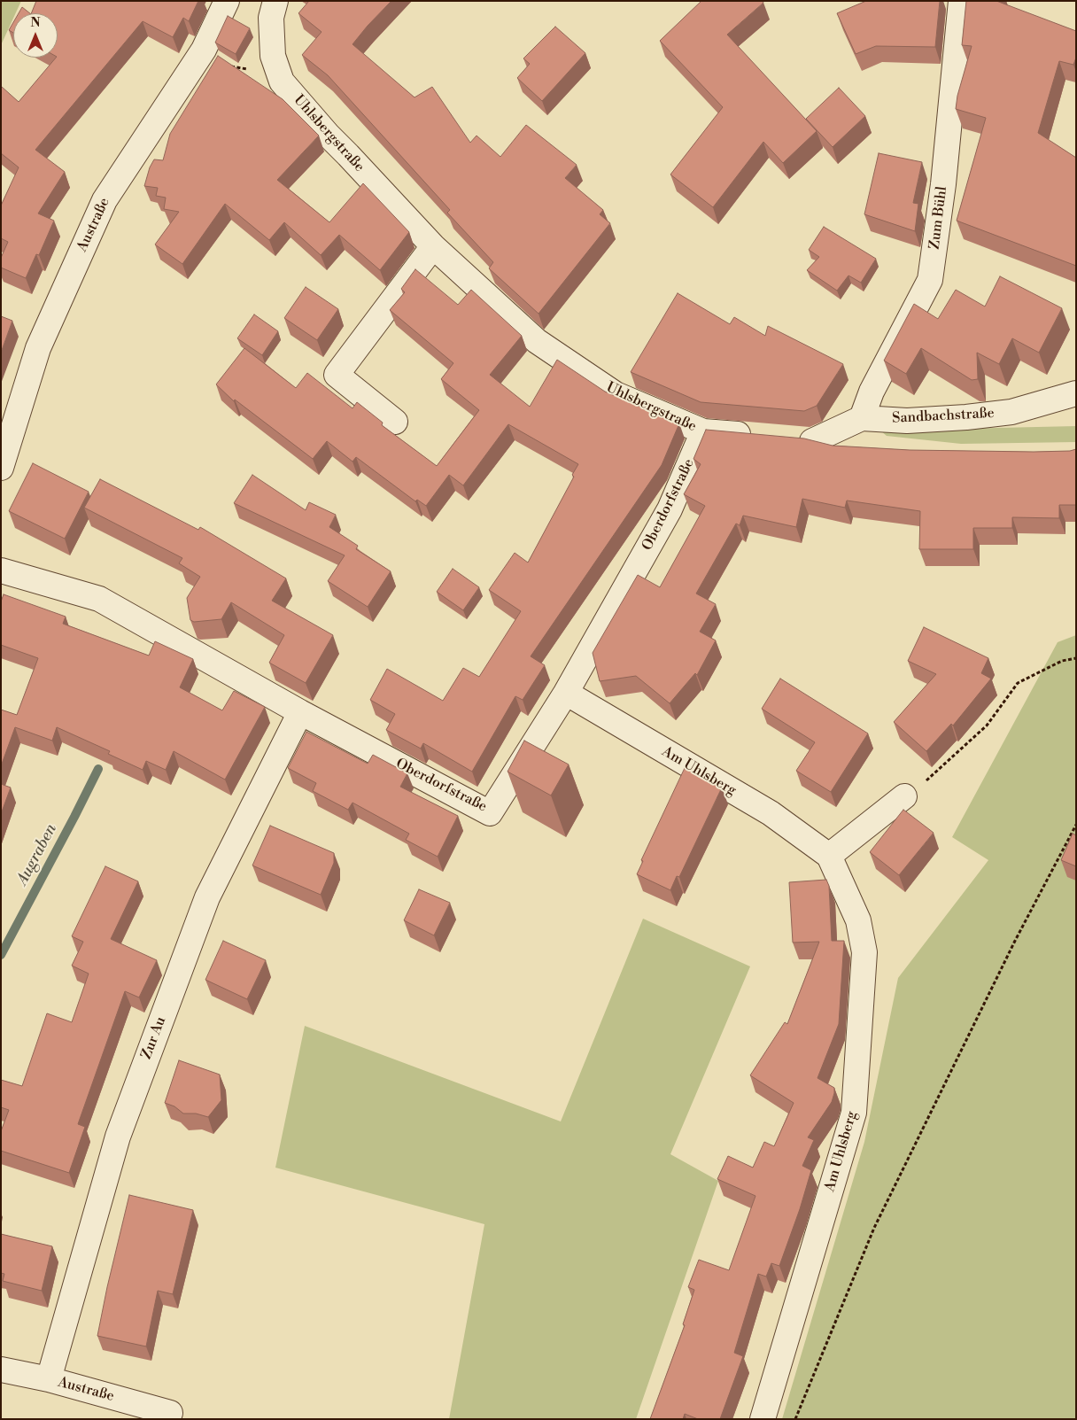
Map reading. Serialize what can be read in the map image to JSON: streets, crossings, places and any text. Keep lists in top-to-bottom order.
{
  "streets": {
    "street": [
      "Uhlsbergstraße",
      "Zum Bühl",
      "Austraße",
      "Sandbachstraße",
      "Oberdorfstraße",
      "Am Uhlsberg",
      "Zur Au"
    ]
  },
  "crossings": [
    ["Uhlsbergstraße", "Oberdorfstraße"],
    ["Zum Bühl", "Sandbachstraße"],
    ["Austraße", "Zur Au"],
    ["Oberdorfstraße", "Am Uhlsberg"],
    ["Oberdorfstraße", "Zur Au"]
  ],
  "water": ["Augraben"],
  "north": "top"
}
